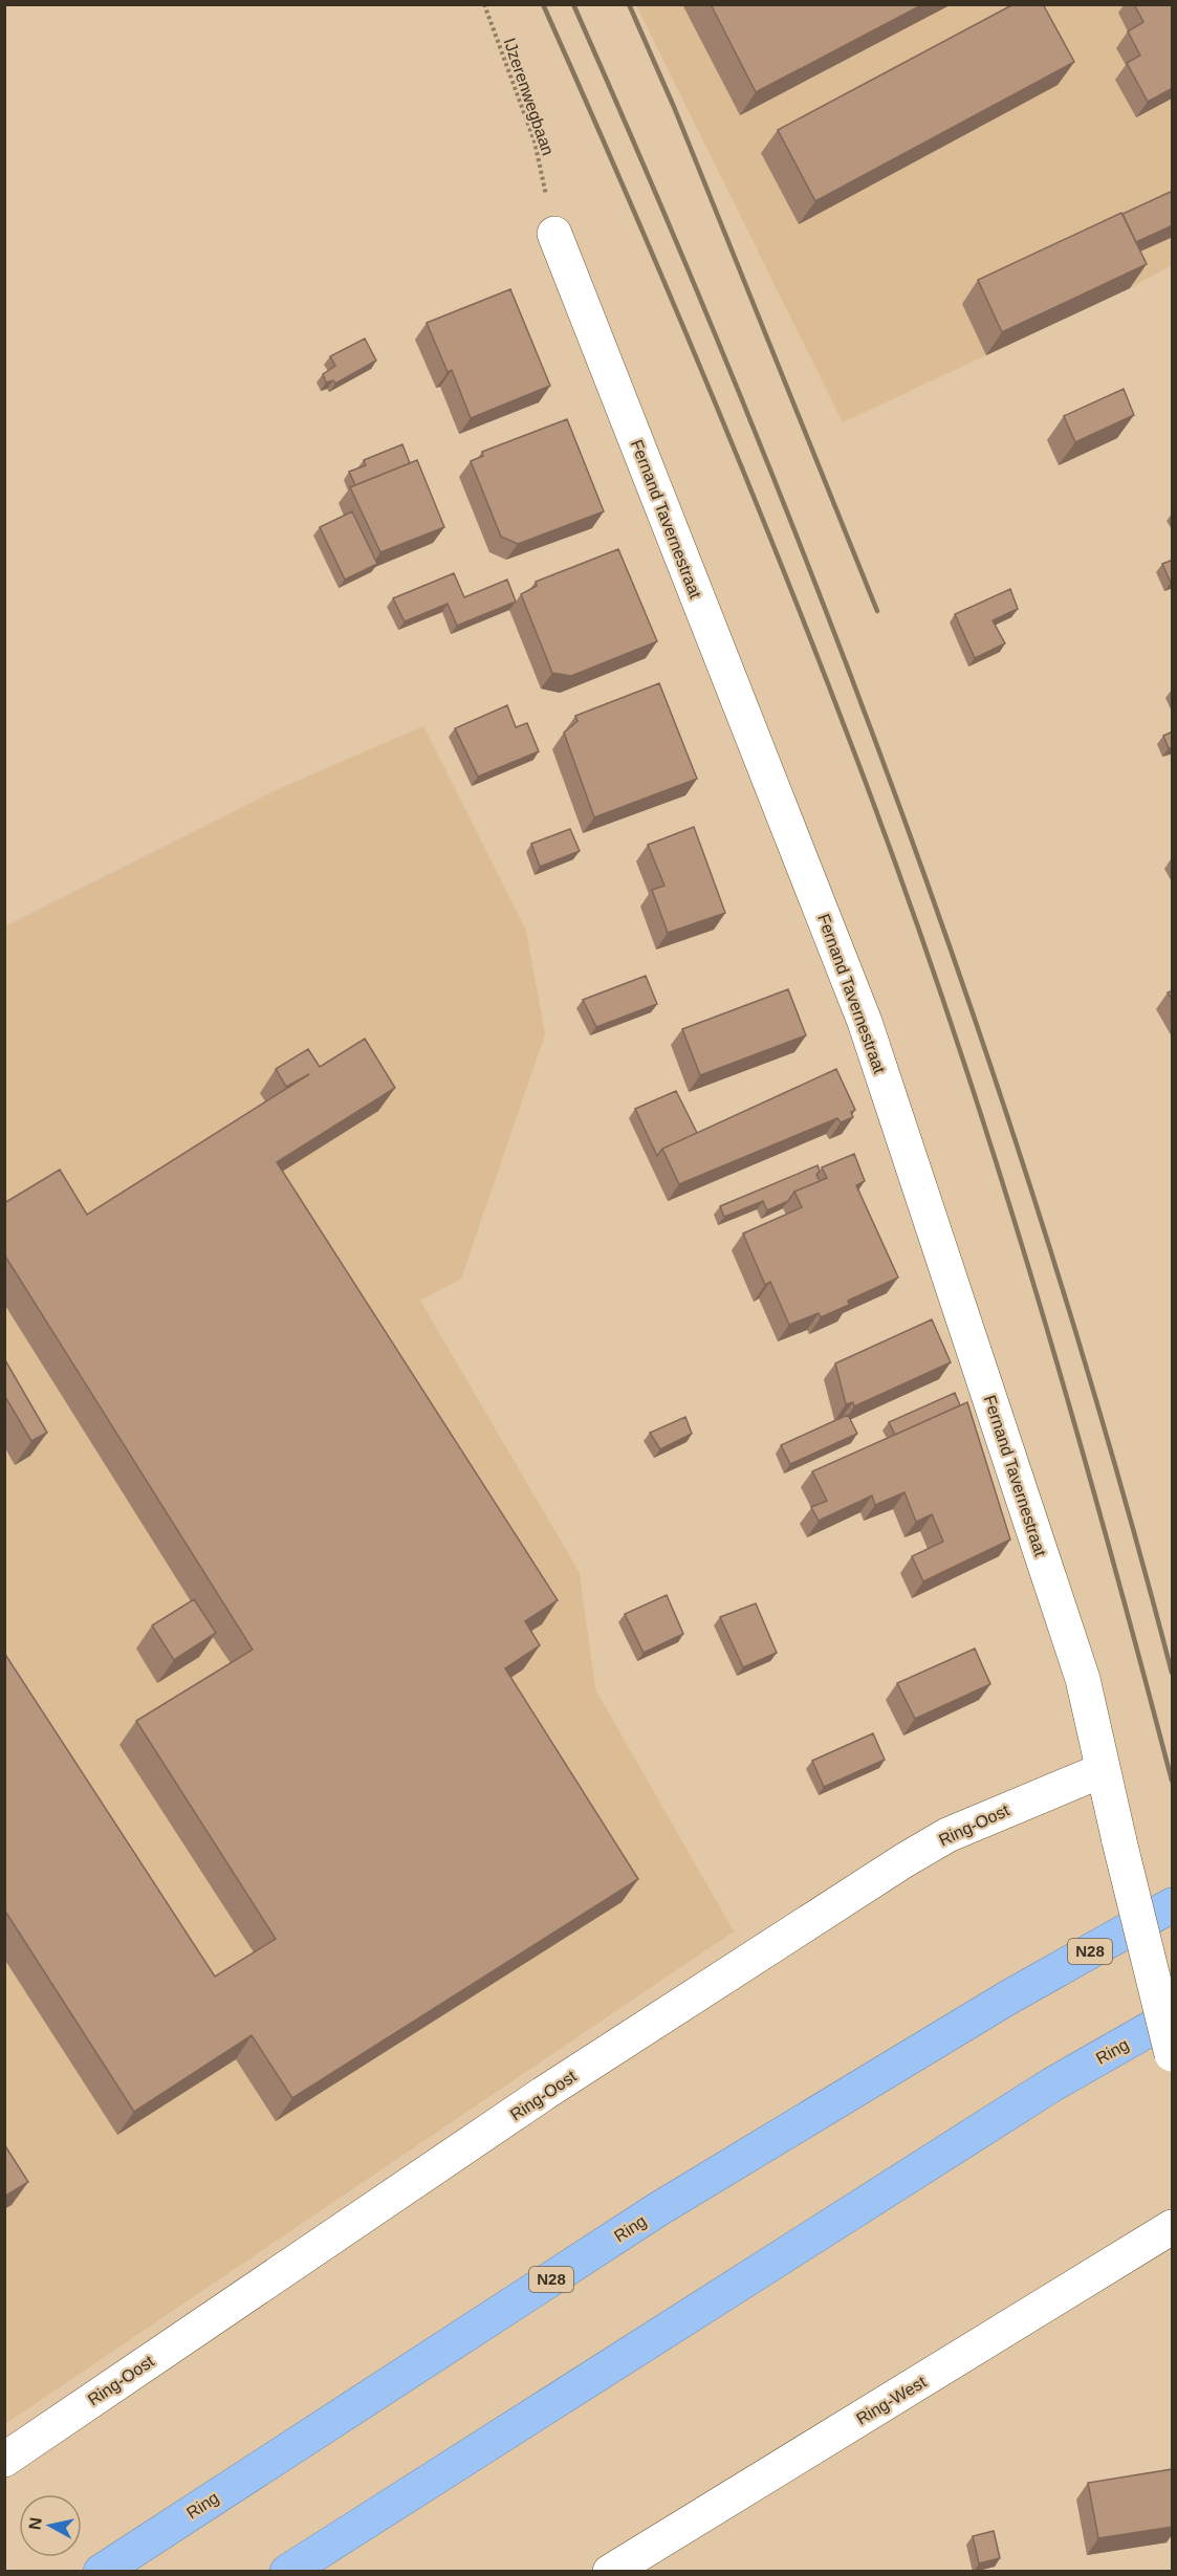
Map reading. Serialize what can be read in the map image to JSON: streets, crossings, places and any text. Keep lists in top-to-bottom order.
{
  "streets": {
    "highway": ["N28", "Ring"],
    "street": ["Fernand Tavernestraat", "Ring-Oost", "Ring-West"],
    "path": ["IJzerenwegbaan"]
  },
  "crossings": [
    ["IJzerenwegbaan", "Fernand Tavernestraat"],
    ["Fernand Tavernestraat", "Ring-Oost"]
  ],
  "north": "left"
}
